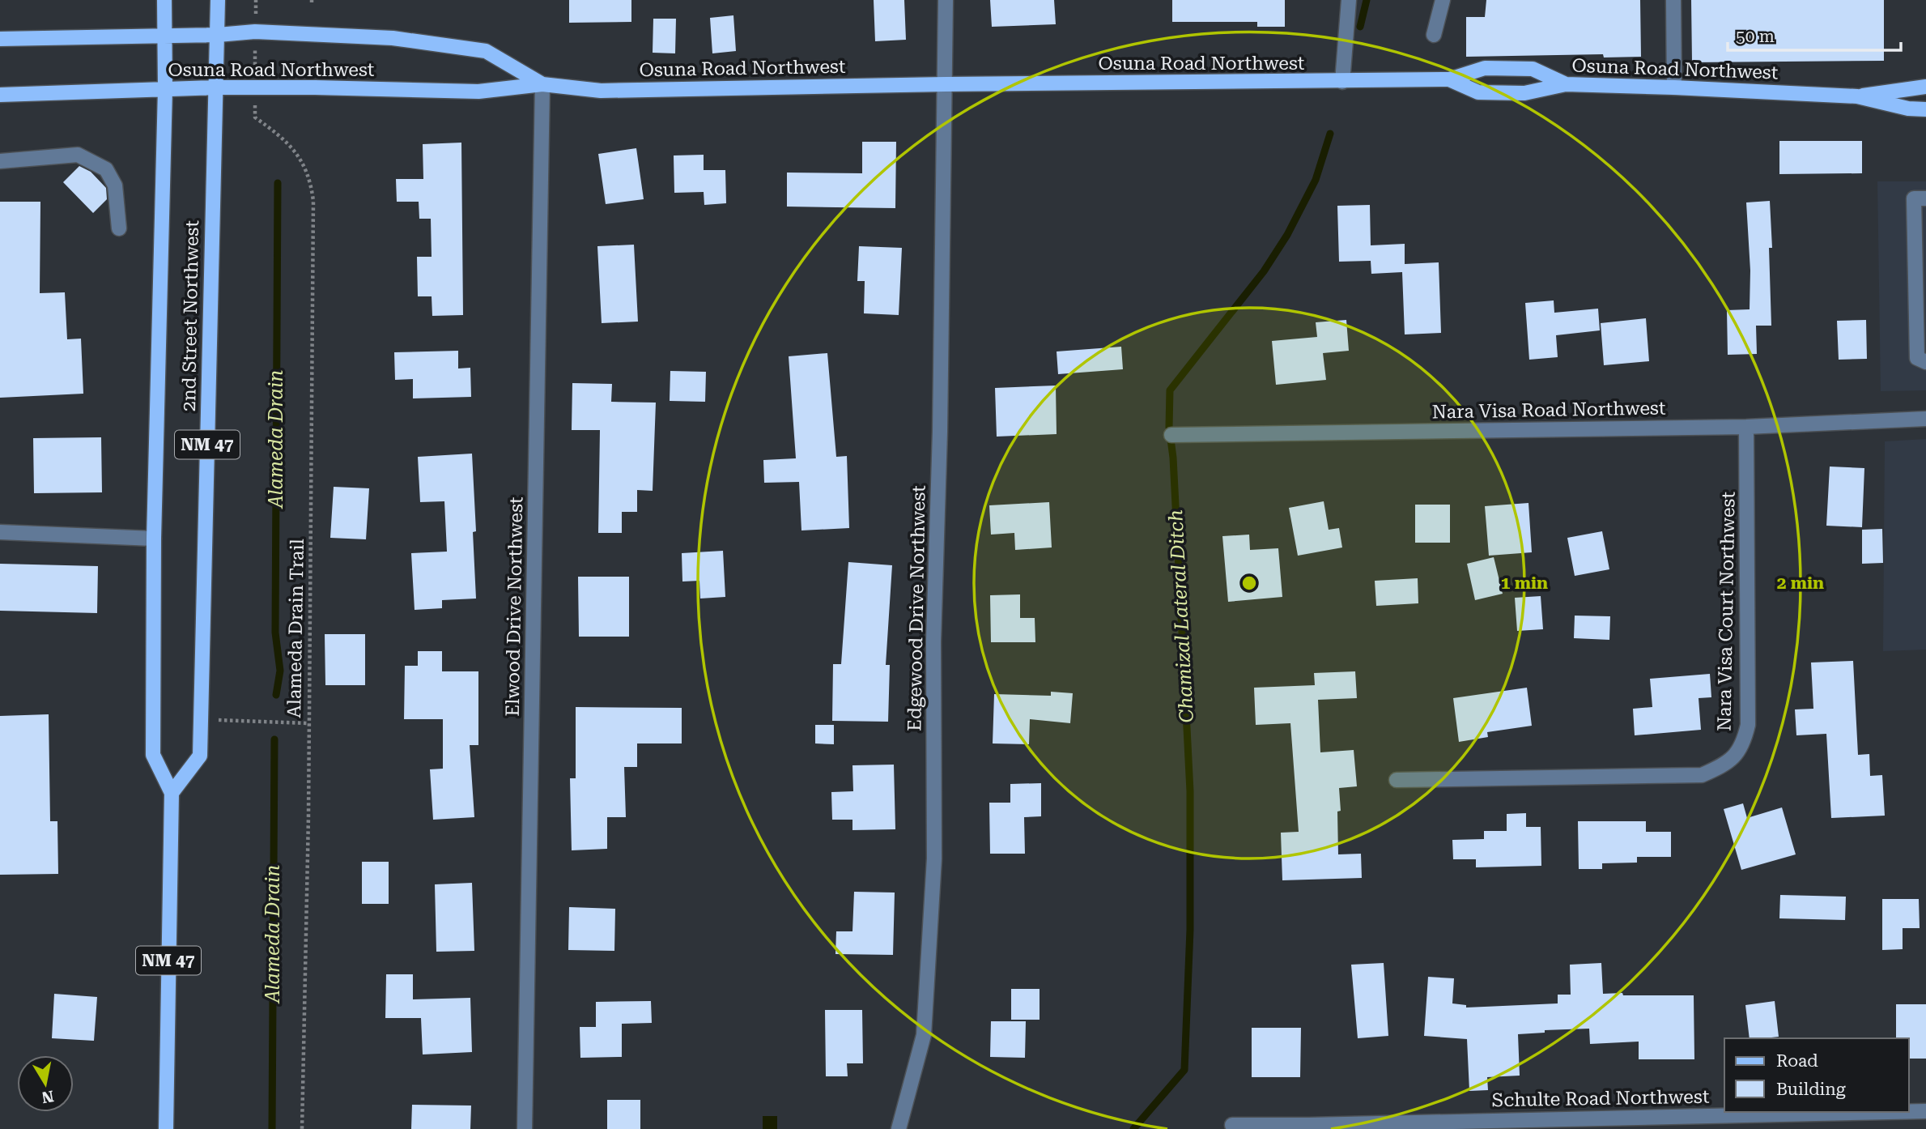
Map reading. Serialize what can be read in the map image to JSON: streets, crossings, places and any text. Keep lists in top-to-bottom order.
{
  "streets": {
    "main road": ["Osuna Road Northwest", "2nd Street Northwest", "NM 47"],
    "street": [
      "Nara Visa Road Northwest",
      "Elwood Drive Northwest",
      "Edgewood Drive Northwest",
      "Nara Visa Court Northwest",
      "Schulte Road Northwest"
    ],
    "path": ["Alameda Drain Trail"]
  },
  "crossings": [
    ["Osuna Road Northwest", "2nd Street Northwest"],
    ["Osuna Road Northwest", "Elwood Drive Northwest"],
    ["Osuna Road Northwest", "Edgewood Drive Northwest"],
    ["Osuna Road Northwest", "Alameda Drain Trail"],
    ["Nara Visa Road Northwest", "Nara Visa Court Northwest"]
  ],
  "water": ["Alameda Drain", "Chamizal Lateral Ditch"],
  "legend": ["Road", "Building"],
  "scale_bar": "50 m",
  "north": "bottom",
  "rings": ["1 min", "2 min"]
}
